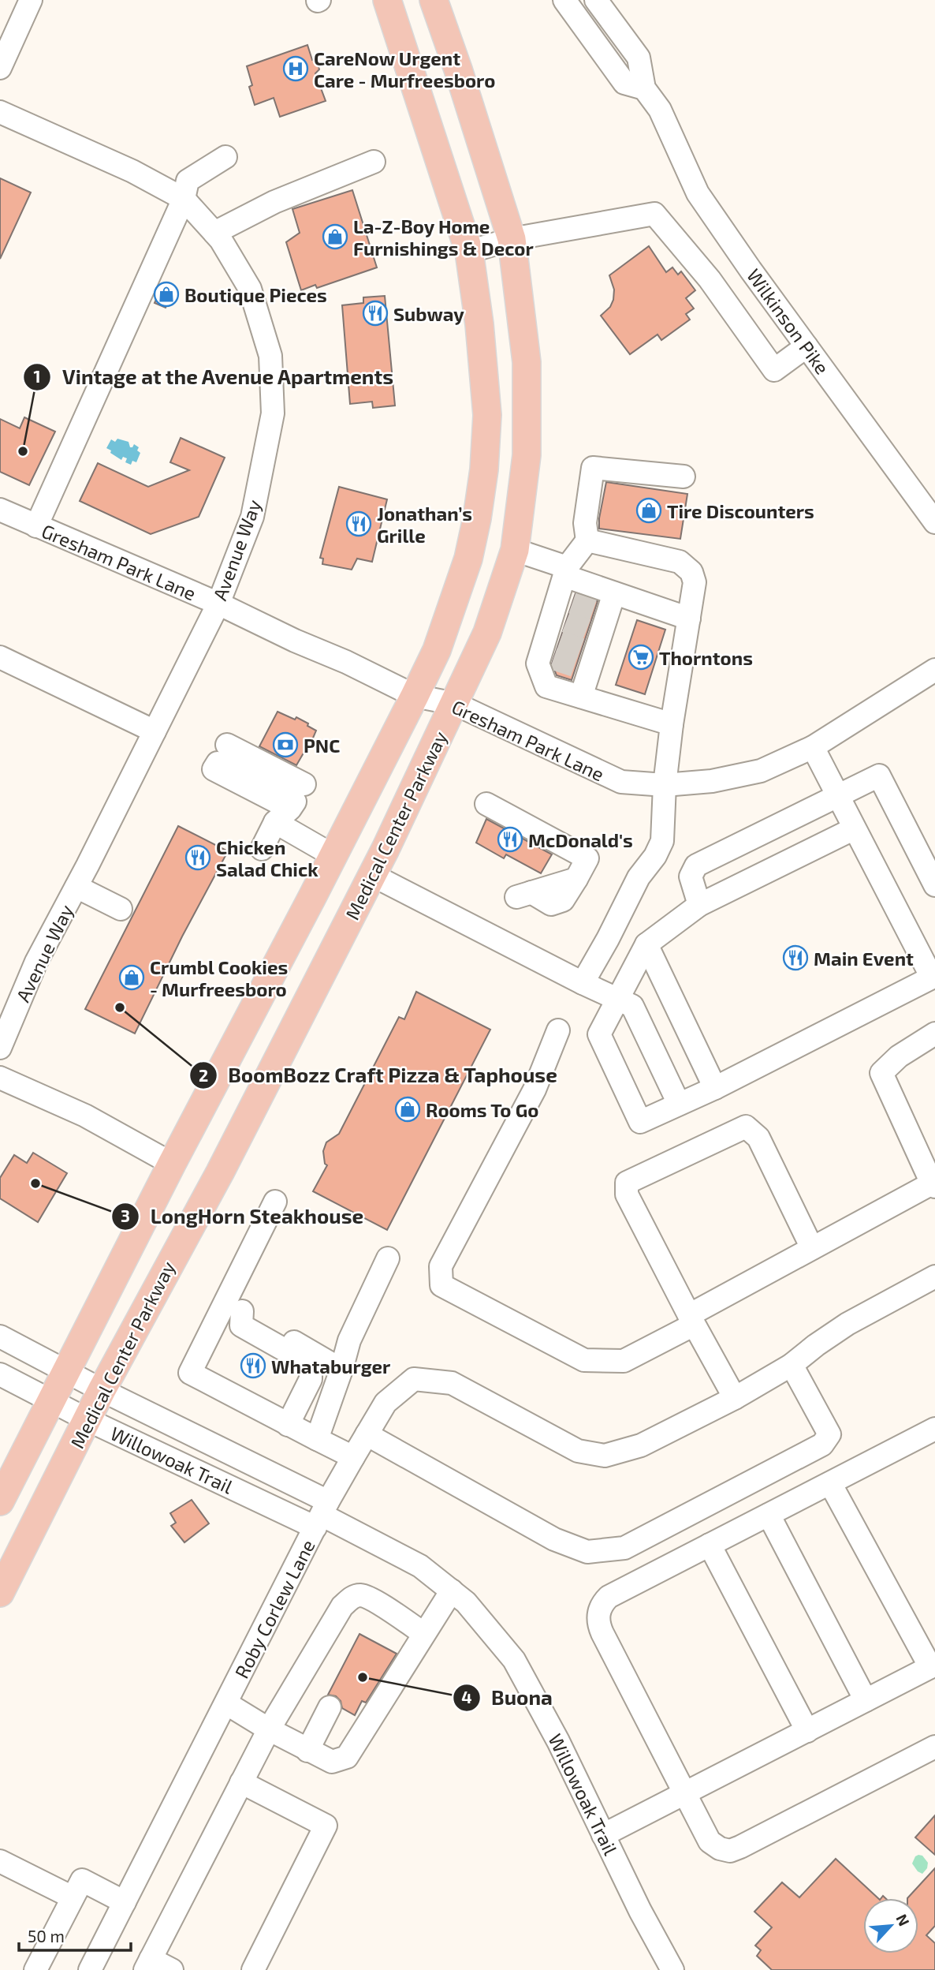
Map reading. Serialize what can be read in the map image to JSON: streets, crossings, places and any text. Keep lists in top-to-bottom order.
{
  "streets": {
    "main road": ["Medical Center Parkway"],
    "street": [
      "Wilkinson Pike",
      "Avenue Way",
      "Gresham Park Lane",
      "Willowoak Trail",
      "Roby Corlew Lane"
    ]
  },
  "crossings": [
    ["Avenue Way", "Gresham Park Lane"],
    ["Gresham Park Lane", "Medical Center Parkway"],
    ["Medical Center Parkway", "Willowoak Trail"],
    ["Willowoak Trail", "Roby Corlew Lane"]
  ],
  "places": {
    "hospital": ["CareNow Urgent Care - Murfreesboro"],
    "shop": [
      "La-Z-Boy Home Furnishings & Decor",
      "Boutique Pieces",
      "Tire Discounters",
      "Crumbl Cookies - Murfreesboro",
      "Rooms To Go"
    ],
    "restaurant": [
      "Subway",
      "Jonathan’s Grille",
      "McDonald's",
      "Chicken Salad Chick",
      "Main Event",
      "Whataburger"
    ],
    "other": [
      "Vintage at the Avenue Apartments",
      "BoomBozz Craft Pizza & Taphouse",
      "LongHorn Steakhouse",
      "Buona"
    ],
    "supermarket": ["Thorntons"],
    "bank": ["PNC"]
  },
  "scale_bar": "50 m",
  "north": "top right"
}
